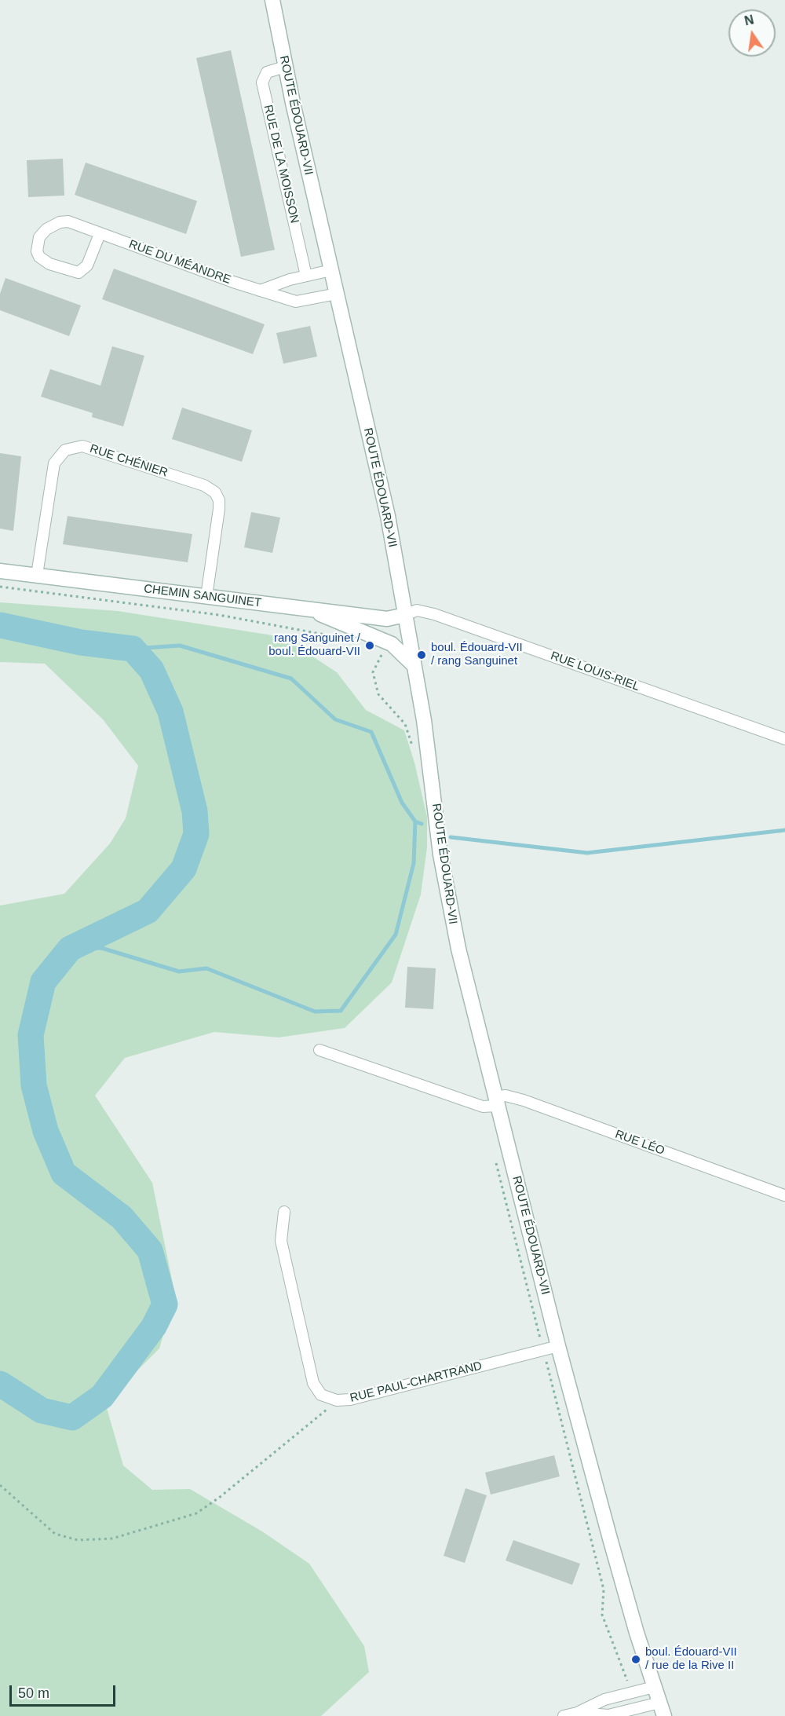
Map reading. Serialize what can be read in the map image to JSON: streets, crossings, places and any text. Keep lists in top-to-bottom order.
{
  "streets": {
    "main road": ["ROUTE ÉDOUARD-VII", "CHEMIN SANGUINET"],
    "street": [
      "RUE DE LA MOISSON",
      "RUE DU MÉANDRE",
      "RUE CHÉNIER",
      "RUE LOUIS-RIEL",
      "RUE LÉO",
      "RUE PAUL-CHARTRAND"
    ]
  },
  "crossings": [
    ["ROUTE ÉDOUARD-VII", "RUE DE LA MOISSON"],
    ["ROUTE ÉDOUARD-VII", "RUE DU MÉANDRE"],
    ["ROUTE ÉDOUARD-VII", "CHEMIN SANGUINET"],
    ["ROUTE ÉDOUARD-VII", "RUE LOUIS-RIEL"],
    ["ROUTE ÉDOUARD-VII", "RUE LÉO"],
    ["ROUTE ÉDOUARD-VII", "RUE PAUL-CHARTRAND"],
    ["RUE CHÉNIER", "CHEMIN SANGUINET"],
    ["CHEMIN SANGUINET", "RUE LOUIS-RIEL"]
  ],
  "places": ["rang Sanguinet / boul. Édouard-VII", "boul. Édouard-VII / rang Sanguinet", "boul. Édouard-VII / rue de la Rive II"],
  "scale_bar": "50 m",
  "north": "top"
}
